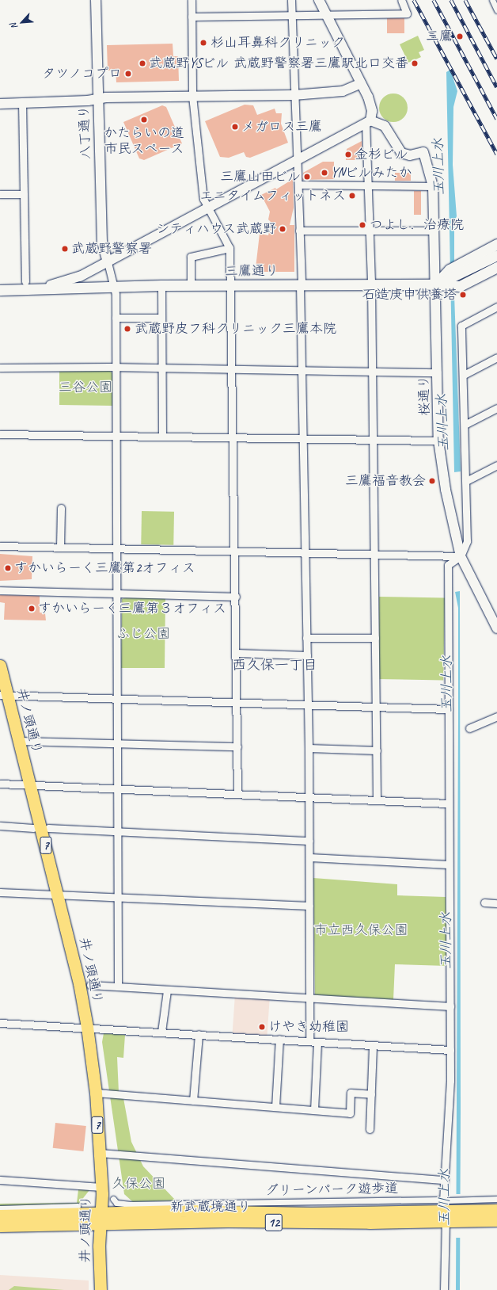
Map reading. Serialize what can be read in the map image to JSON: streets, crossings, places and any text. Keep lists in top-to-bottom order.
{
  "streets": {
    "main road": [
      "三鷹通り",
      "井ノ頭通り",
      "7",
      "新武蔵境通り",
      "12"
    ],
    "street": ["八丁通り", "桜通り", "グリーンパーク遊歩道"]
  },
  "crossings": [
    ["三鷹通り", "桜通り"],
    ["井ノ頭通り", "新武蔵境通り"]
  ],
  "districts": ["西久保一丁目"],
  "water": ["玉川上水"],
  "parks": [
    "三谷公園",
    "ふじ公園",
    "市立西久保公園",
    "久保公園"
  ],
  "places": [
    "三鷹",
    "杉山耳鼻科クリニック",
    "武蔵野YSビル",
    "武蔵野警察署三鷹駅北口交番",
    "タツノコプロ",
    "かたらいの道 市民スペース",
    "メガロス三鷹",
    "金杉ビル",
    "YNビルみたか",
    "三鷹山田ビル",
    "エニタイムフィットネス",
    "つよし．治療院",
    "シティハウス武蔵野",
    "武蔵野警察署",
    "石造庚申供養塔",
    "武蔵野皮フ科クリニック三鷹本院",
    "三鷹福音教会",
    "すかいらーく三鷹第2オフィス",
    "すかいらーく三鷹第３オフィス",
    "けやき幼稚園"
  ],
  "north": "bottom left"
}
